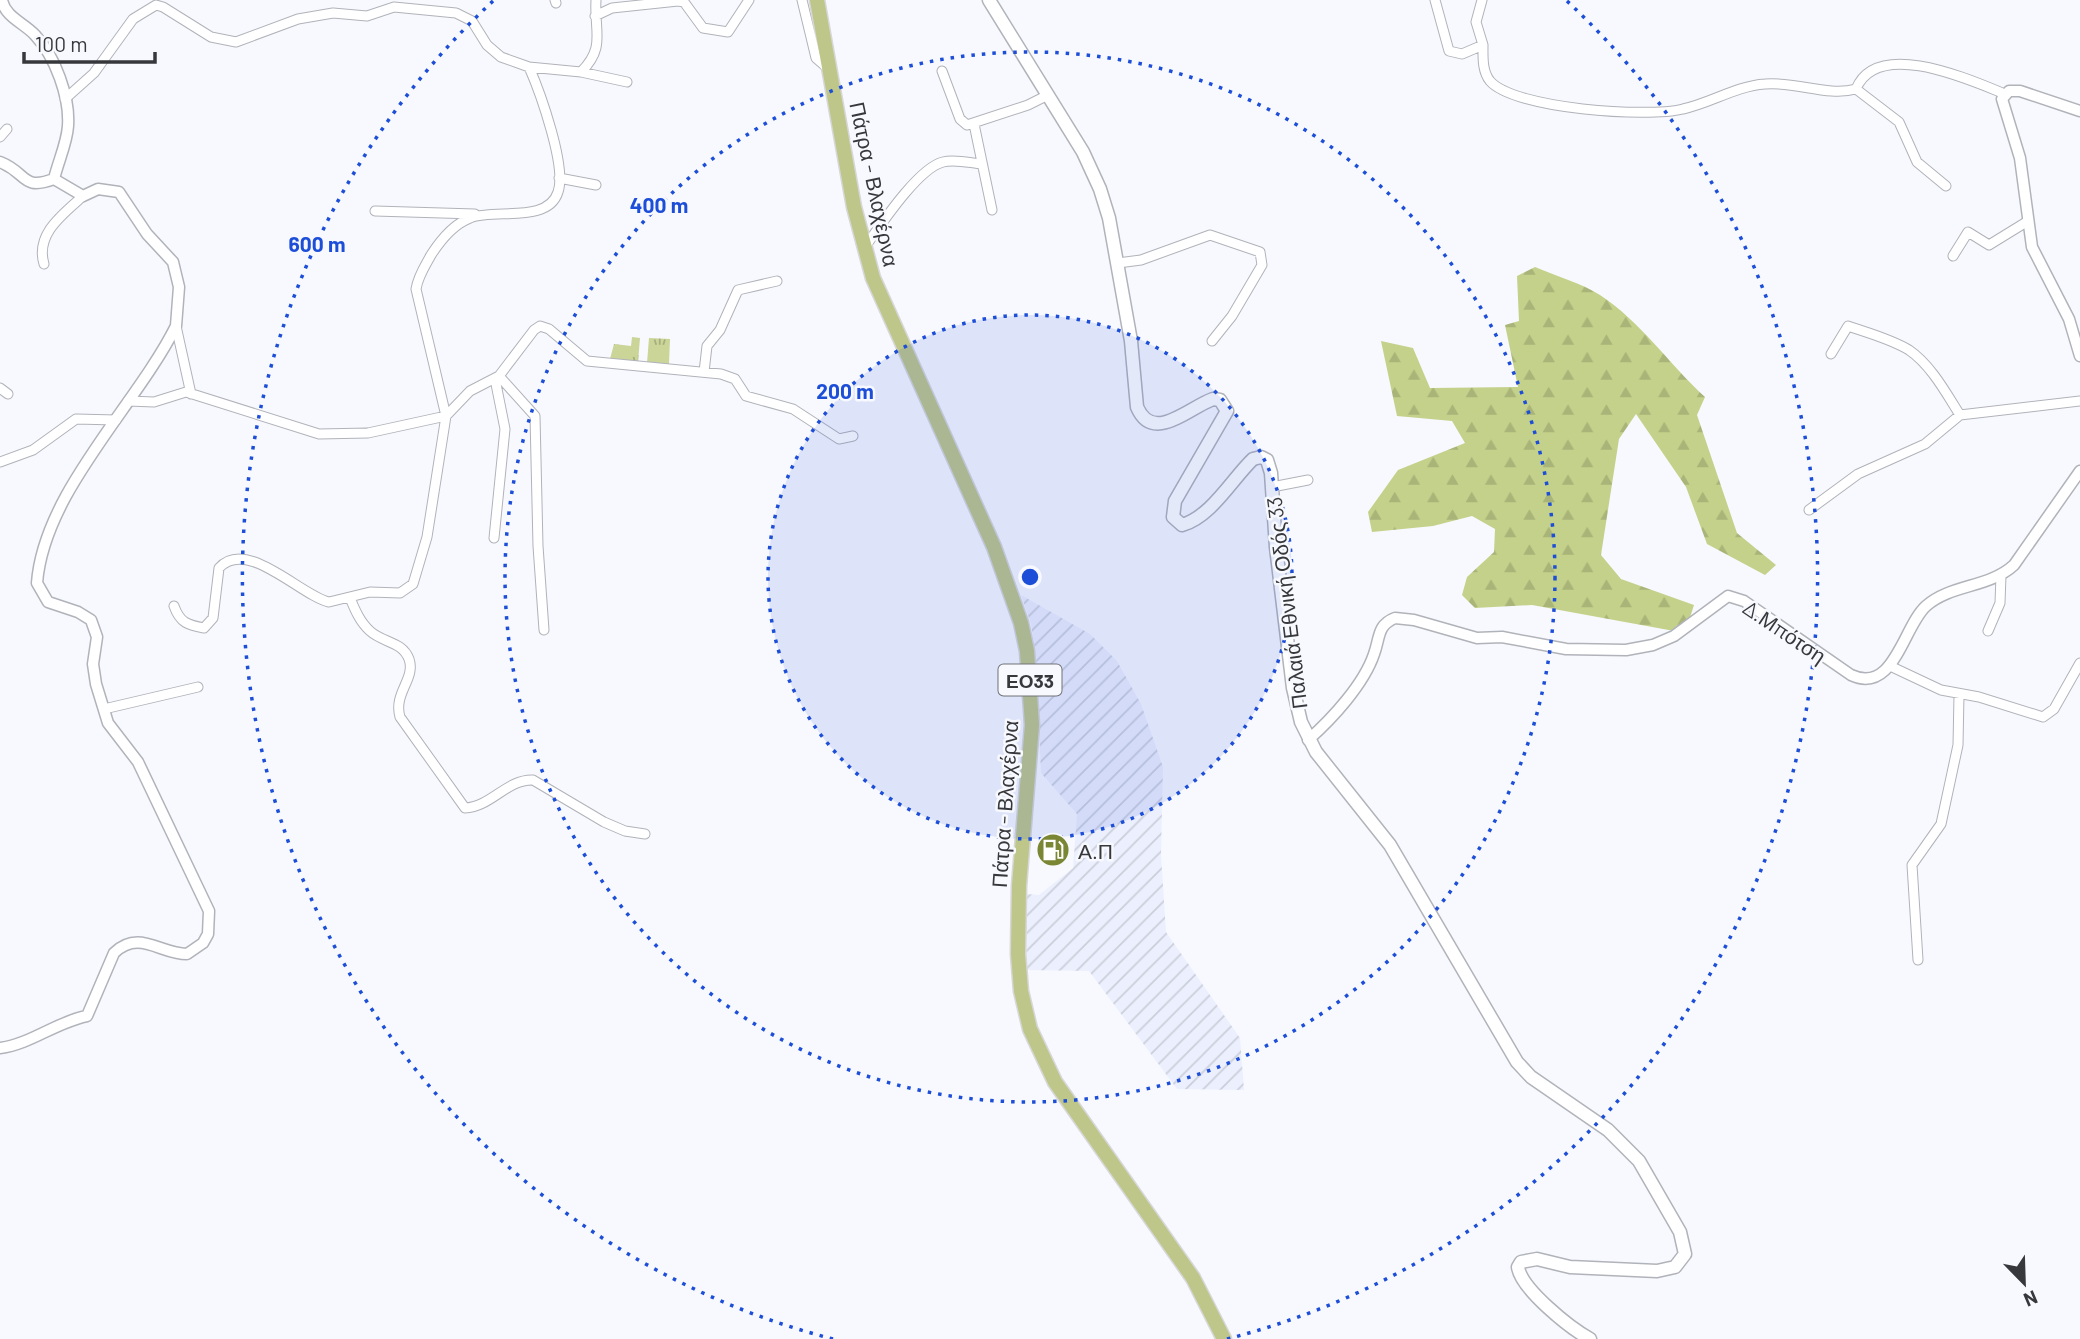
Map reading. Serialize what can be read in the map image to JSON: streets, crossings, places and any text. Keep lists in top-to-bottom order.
{
  "streets": {
    "main road": ["Πάτρα - Βλαχέρνα", "Παλαιά Εθνική Οδός 33", "ΕΟ33"],
    "street": ["Δ.Μπότση"]
  },
  "crossings": [
    ["Παλαιά Εθνική Οδός 33", "Δ.Μπότση"]
  ],
  "places": {
    "fuel station": ["Α.Π"]
  },
  "scale_bar": "100 m",
  "north": "bottom right",
  "rings": ["400 m", "600 m", "200 m"]
}
